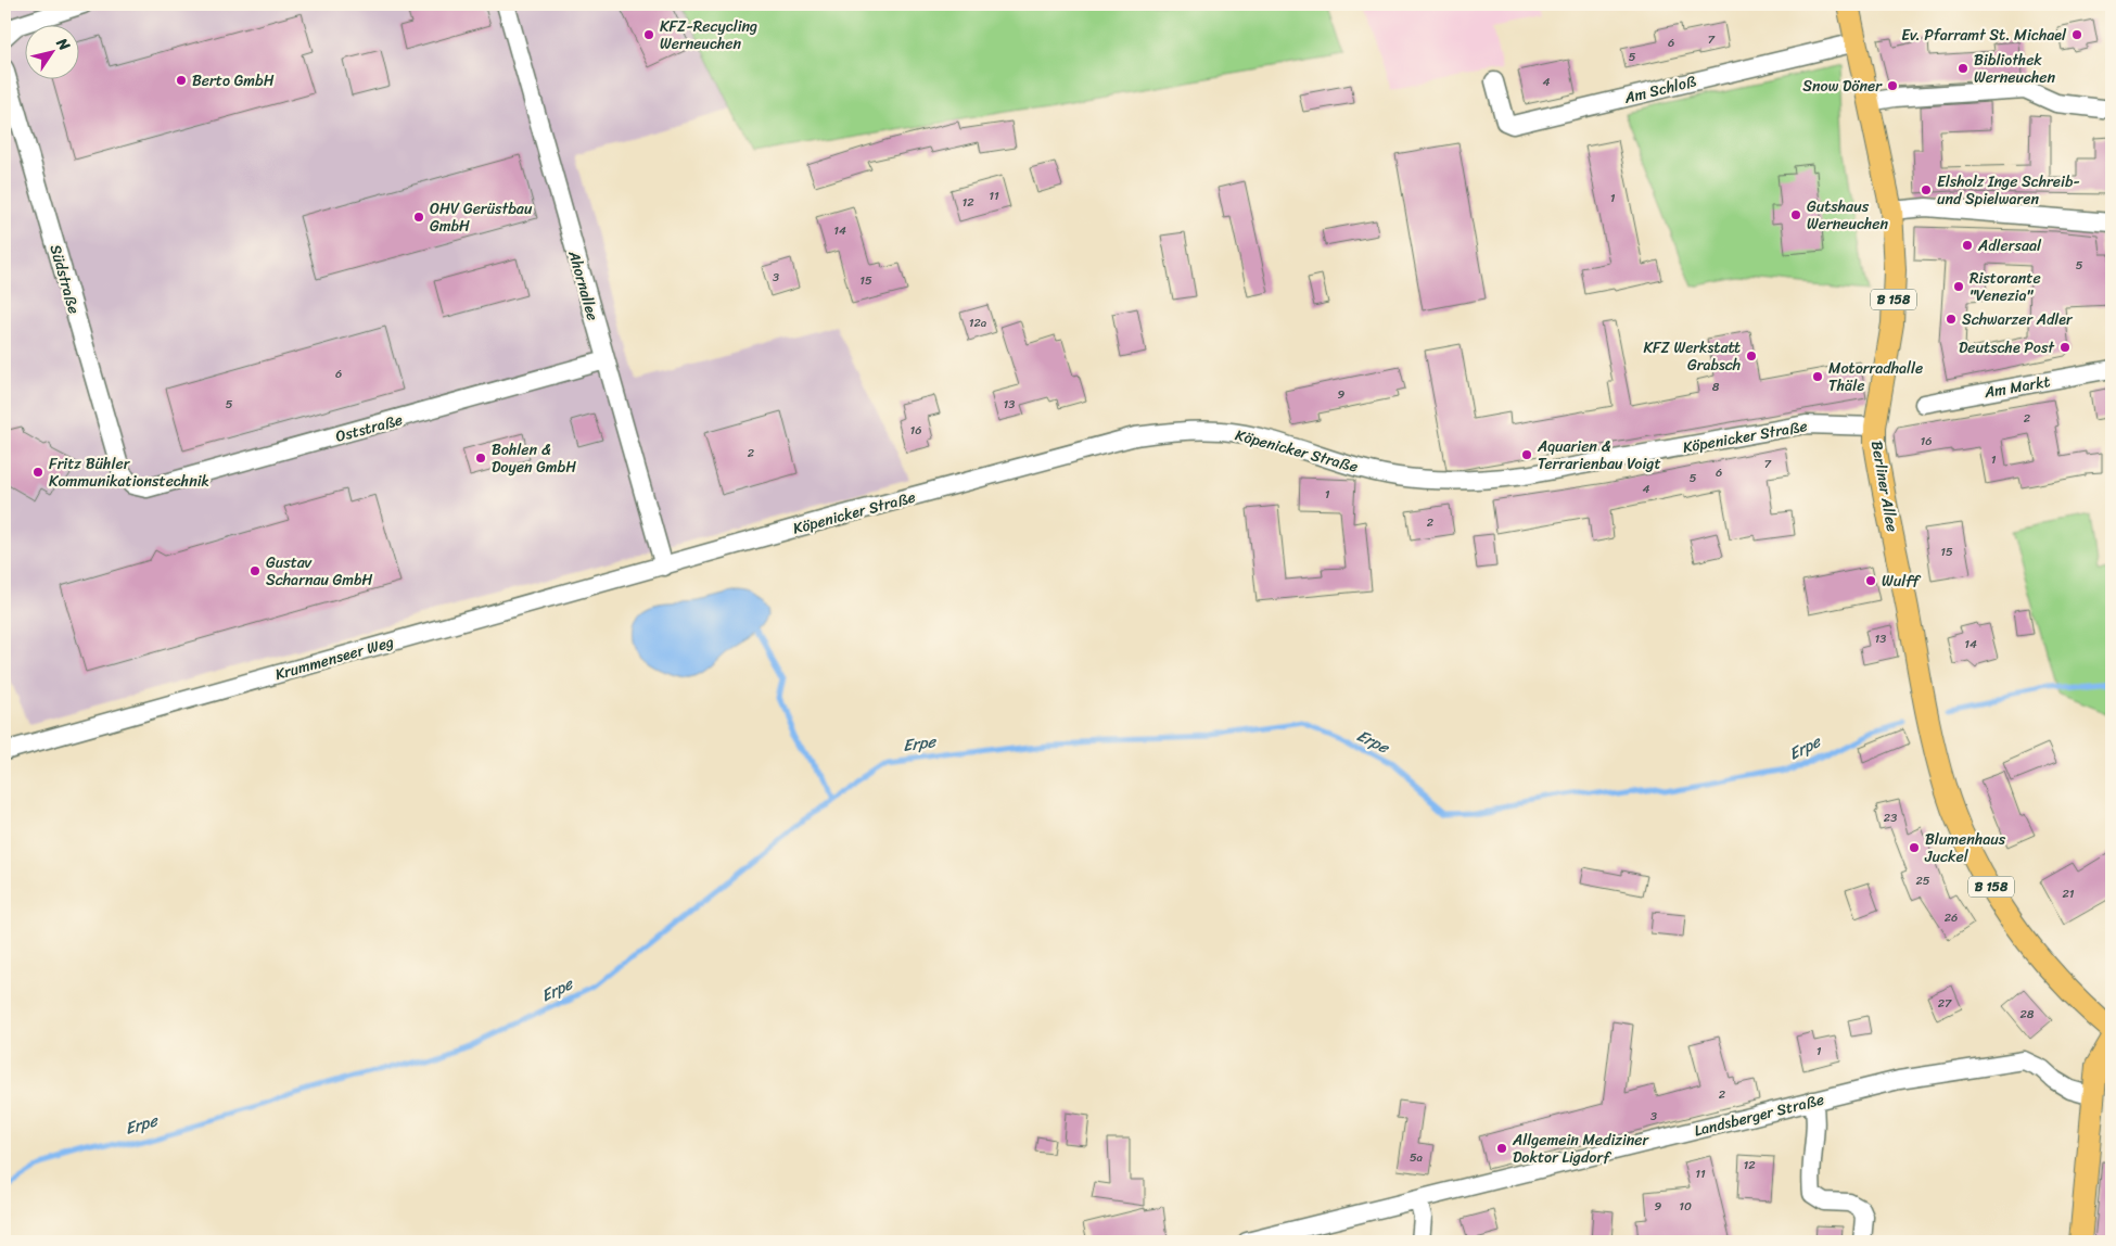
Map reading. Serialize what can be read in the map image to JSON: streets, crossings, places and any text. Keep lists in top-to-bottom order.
{
  "streets": {
    "main road": ["B 158", "Berliner Allee"],
    "street": [
      "Am Schloß",
      "Südstraße",
      "Ahornallee",
      "Am Markt",
      "Oststraße",
      "Köpenicker Straße",
      "Krummenseer Weg",
      "Landsberger Straße"
    ]
  },
  "crossings": [
    ["Am Schloß", "Berliner Allee"],
    ["Südstraße", "Oststraße"],
    ["Ahornallee", "Oststraße"],
    ["Ahornallee", "Köpenicker Straße"],
    ["Ahornallee", "Krummenseer Weg"],
    ["Köpenicker Straße", "Berliner Allee"],
    ["Köpenicker Straße", "Krummenseer Weg"]
  ],
  "water": ["Erpe"],
  "places": [
    "KFZ-Recycling Werneuchen",
    "Ev. Pfarramt St. Michael",
    "Bibliothek Werneuchen",
    "Berto GmbH",
    "Snow Döner",
    "Elsholz Inge Schreib- und Spielwaren",
    "Gutshaus Werneuchen",
    "OHV Gerüstbau GmbH",
    "Adlersaal",
    "Ristorante \"Venezia\"",
    "Schwarzer Adler",
    "Deutsche Post",
    "KFZ Werkstatt Grabsch",
    "Motorradhalle Thäle",
    "Aquarien & Terrarienbau Voigt",
    "Bohlen & Doyen GmbH",
    "Fritz Bühler Kommunikationstechnik",
    "Gustav Scharnau GmbH",
    "Wulff",
    "Blumenhaus Juckel",
    "Allgemein Mediziner Doktor Ligdorf"
  ],
  "house_numbers": [
    "7",
    "6",
    "5",
    "4",
    "11",
    "1",
    "12",
    "14",
    "5",
    "3",
    "15",
    "12a",
    "6",
    "8",
    "9",
    "5",
    "13",
    "2",
    "16",
    "16",
    "2",
    "1",
    "7",
    "6",
    "5",
    "4",
    "1",
    "2",
    "15",
    "13",
    "14",
    "23",
    "25",
    "21",
    "26",
    "27",
    "28",
    "1",
    "2",
    "3",
    "5a",
    "12",
    "11",
    "9",
    "10"
  ],
  "north": "top right"
}
